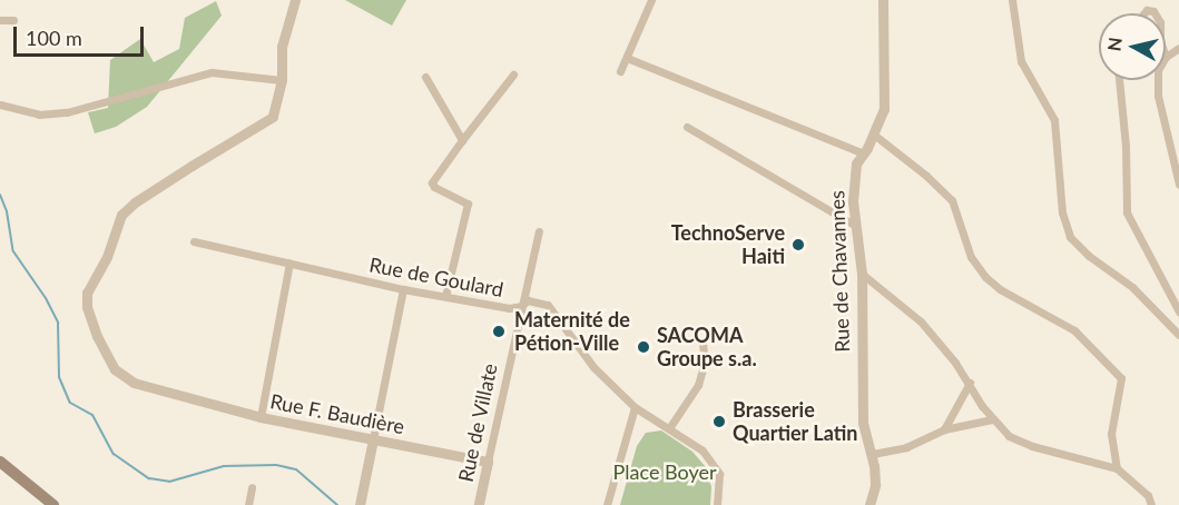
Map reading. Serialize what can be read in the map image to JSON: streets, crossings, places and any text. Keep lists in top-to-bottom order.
{
  "streets": {
    "street": [
      "Rue de Chavannes",
      "Rue de Goulard",
      "Rue F. Baudière",
      "Rue de Villate"
    ]
  },
  "crossings": [
    ["Rue de Goulard", "Rue de Villate"],
    ["Rue F. Baudière", "Rue de Villate"]
  ],
  "parks": ["Place Boyer"],
  "places": [
    "TechnoServe Haiti",
    "Maternité de Pétion-Ville",
    "SACOMA Groupe s.a.",
    "Brasserie Quartier Latin"
  ],
  "scale_bar": "100 m",
  "north": "left"
}
